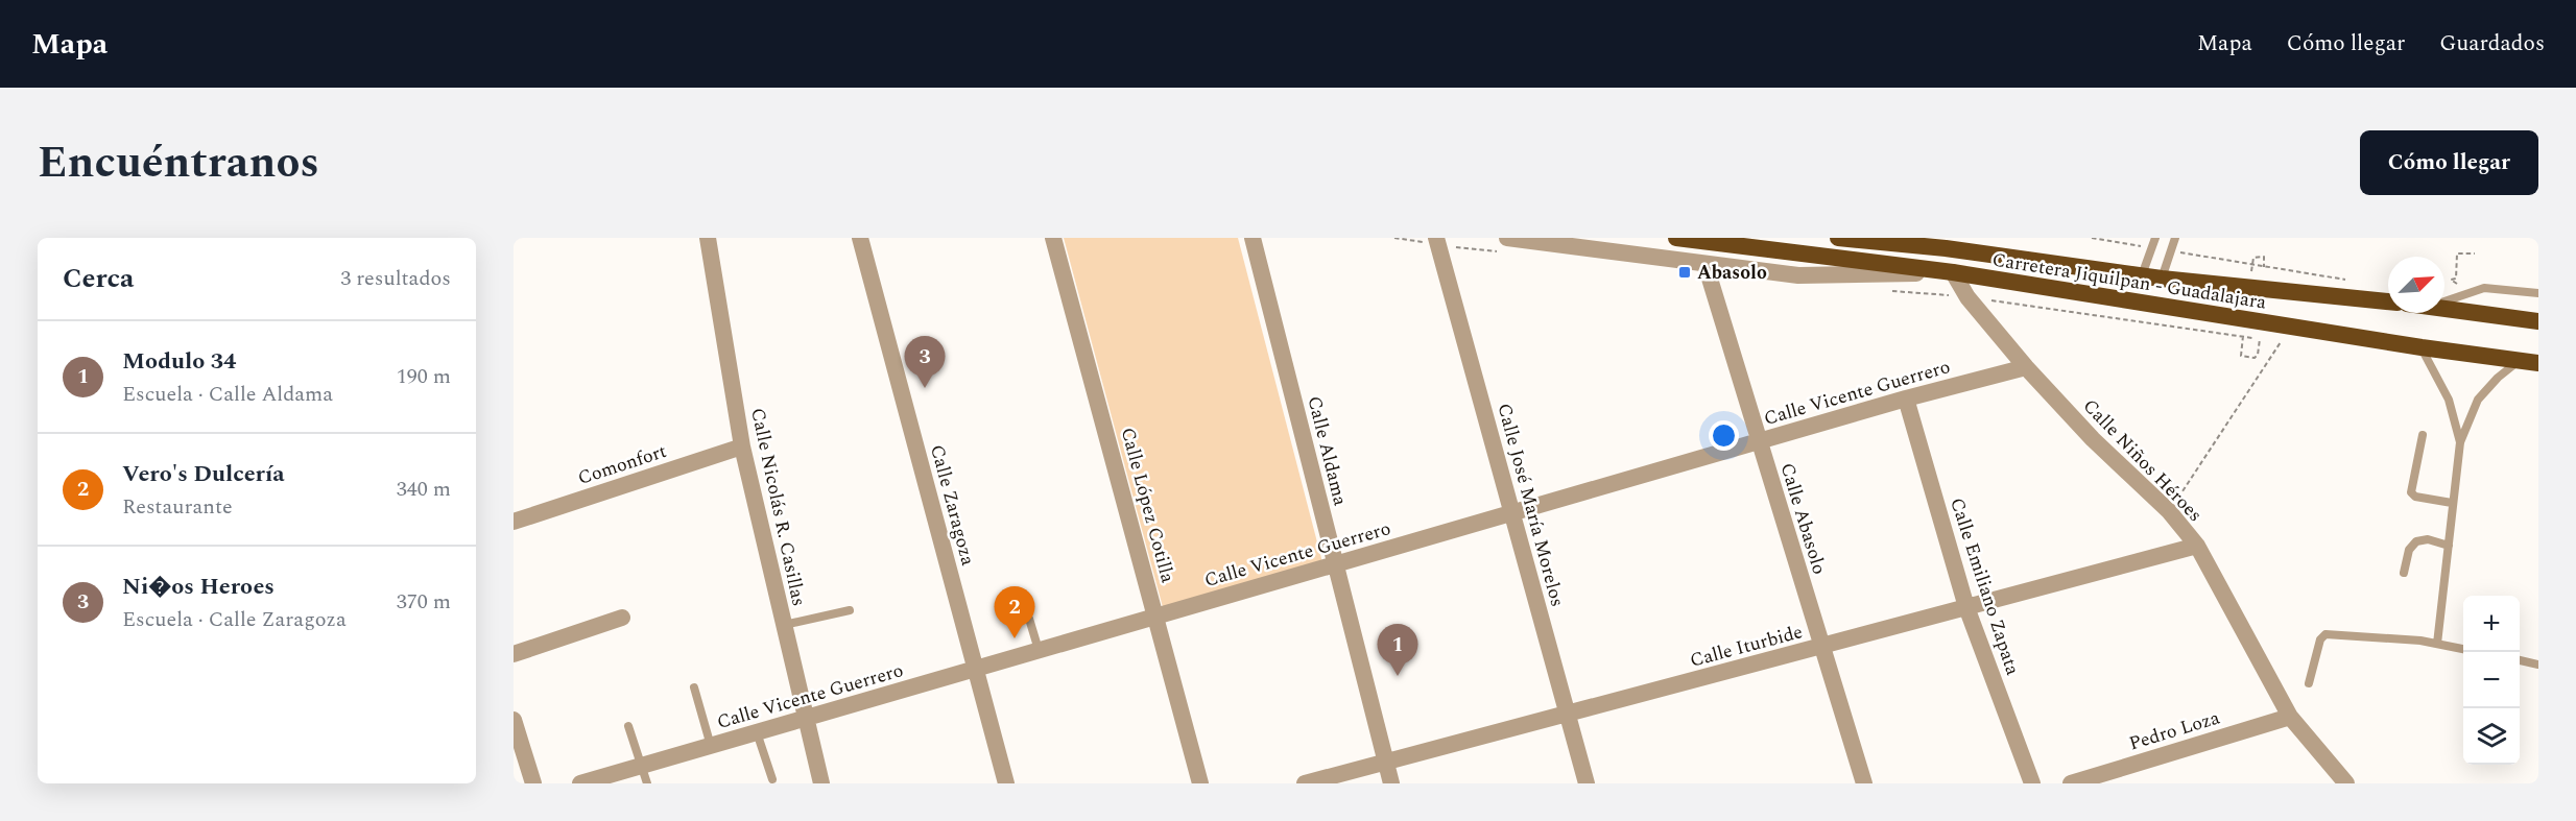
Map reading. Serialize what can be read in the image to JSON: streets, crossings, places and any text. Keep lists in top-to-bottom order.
{
  "streets": {
    "highway": ["Carretera Jiquilpan - Guadalajara"],
    "street": [
      "Calle Vicente Guerrero",
      "Calle Aldama",
      "Calle Niños Héroes",
      "Comonfort",
      "Calle Zaragoza",
      "Calle López Cotilla",
      "Calle José María Morelos",
      "Calle Nicolás R. Casillas",
      "Calle Abasolo",
      "Calle Emiliano Zapata",
      "Calle Iturbide",
      "Pedro Loza"
    ]
  },
  "crossings": [
    ["Carretera Jiquilpan - Guadalajara", "Calle Niños Héroes"],
    ["Calle Vicente Guerrero", "Calle Aldama"],
    ["Calle Vicente Guerrero", "Calle Niños Héroes"],
    ["Calle Vicente Guerrero", "Calle Zaragoza"],
    ["Calle Vicente Guerrero", "Calle López Cotilla"],
    ["Calle Vicente Guerrero", "Calle José María Morelos"],
    ["Calle Vicente Guerrero", "Calle Nicolás R. Casillas"],
    ["Calle Vicente Guerrero", "Calle Abasolo"],
    ["Calle Vicente Guerrero", "Calle Emiliano Zapata"],
    ["Calle Aldama", "Calle Iturbide"],
    ["Calle Niños Héroes", "Calle Iturbide"],
    ["Calle Niños Héroes", "Pedro Loza"],
    ["Comonfort", "Calle Nicolás R. Casillas"],
    ["Calle José María Morelos", "Calle Iturbide"],
    ["Calle Abasolo", "Calle Iturbide"],
    ["Calle Emiliano Zapata", "Calle Iturbide"]
  ],
  "places": {
    "transit": ["Abasolo"]
  },
  "north": "top right",
  "page": {
    "header": "Mapa",
    "nav": ["Mapa", "Cómo llegar", "Guardados"],
    "title": "Encuéntranos",
    "buttons": "Cómo llegar",
    "heading": ["Cerca", "3 resultados"],
    "list": [
      {
        "mark": "1",
        "name": "Modulo 34",
        "note": "Escuela · Calle Aldama",
        "value": "190 m"
      },
      {
        "mark": "2",
        "name": "Vero's Dulcería",
        "note": "Restaurante",
        "value": "340 m"
      },
      {
        "mark": "3",
        "name": "Ni�os Heroes",
        "note": "Escuela · Calle Zaragoza",
        "value": "370 m"
      }
    ],
    "pins": ["3", "2", "1"],
    "map_buttons": ["+", "−"]
  }
}
